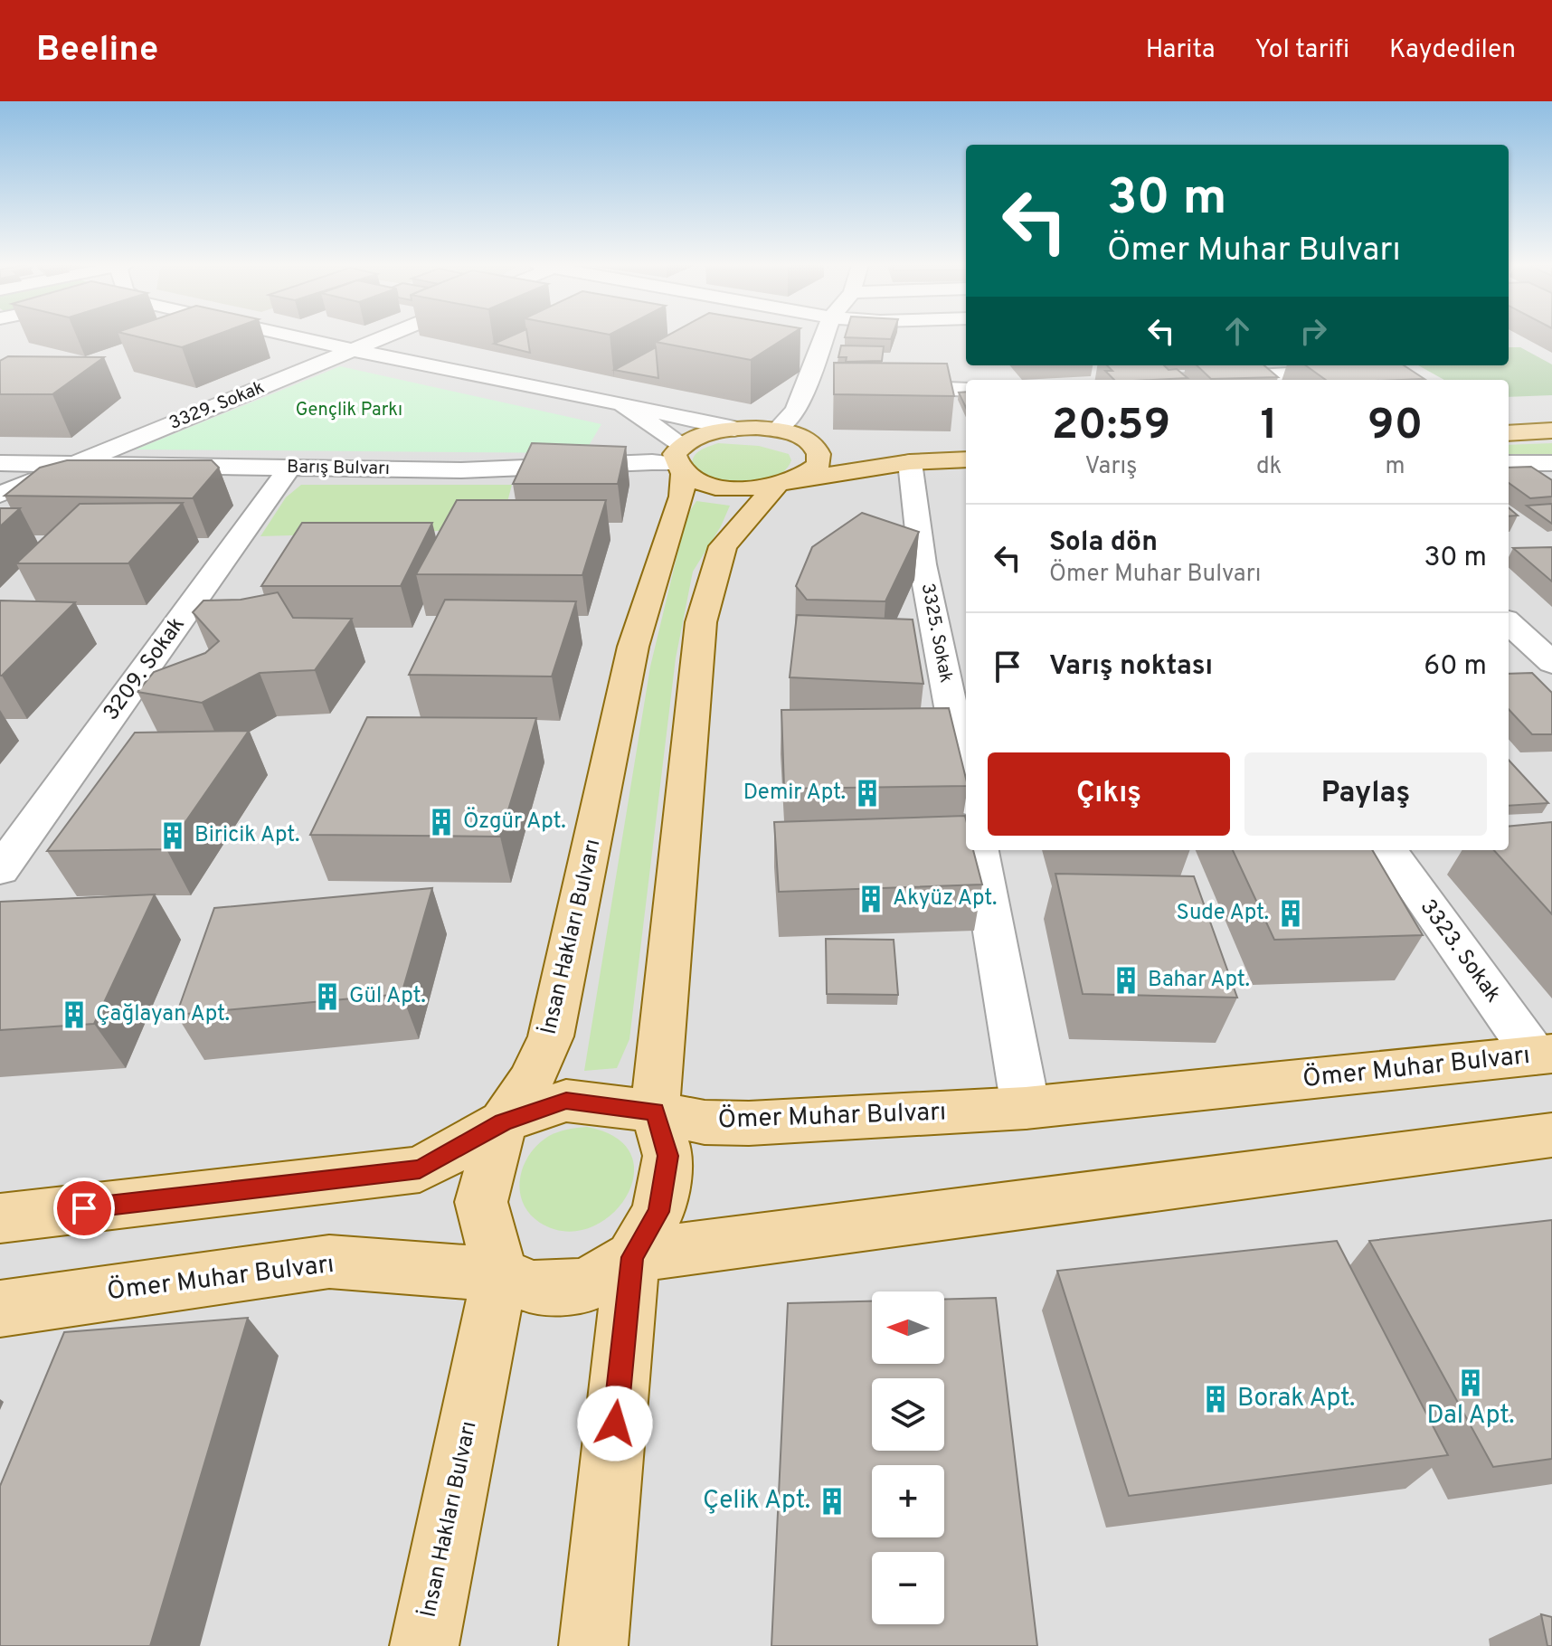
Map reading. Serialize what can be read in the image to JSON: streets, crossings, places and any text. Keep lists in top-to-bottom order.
{
  "streets": {
    "main road": ["İnsan Hakları Bulvarı", "Ömer Muhar Bulvarı"],
    "street": [
      "3329. Sokak",
      "Barış Bulvarı",
      "3325. Sokak",
      "3209. Sokak",
      "3323. Sokak"
    ]
  },
  "crossings": [
    ["3329. Sokak", "Barış Bulvarı"],
    ["Barış Bulvarı", "3209. Sokak"],
    ["Barış Bulvarı", "İnsan Hakları Bulvarı"],
    ["İnsan Hakları Bulvarı", "Ömer Muhar Bulvarı"],
    ["3323. Sokak", "Ömer Muhar Bulvarı"]
  ],
  "parks": ["Gençlik Parkı"],
  "places": {
    "building": [
      "Demir Apt.",
      "Özgür Apt.",
      "Biricik Apt.",
      "Akyüz Apt.",
      "Sude Apt.",
      "Bahar Apt.",
      "Gül Apt.",
      "Çağlayan Apt.",
      "Dal Apt.",
      "Borak Apt.",
      "Çelik Apt."
    ]
  },
  "north": "left",
  "page": {
    "header": "Beeline",
    "nav": ["Harita", "Yol tarifi", "Kaydedilen"],
    "turn": ["30 m", "Ömer Muhar Bulvarı"],
    "eta": [
      "20:59",
      "Varış",
      "1",
      "dk",
      "90",
      "m"
    ],
    "list": [
      {
        "name": "Sola dön",
        "note": "Ömer Muhar Bulvarı",
        "value": "30 m"
      },
      {
        "name": "Varış noktası",
        "value": "60 m"
      }
    ],
    "buttons": ["Çıkış", "Paylaş"],
    "map_buttons": ["+", "−"]
  }
}
